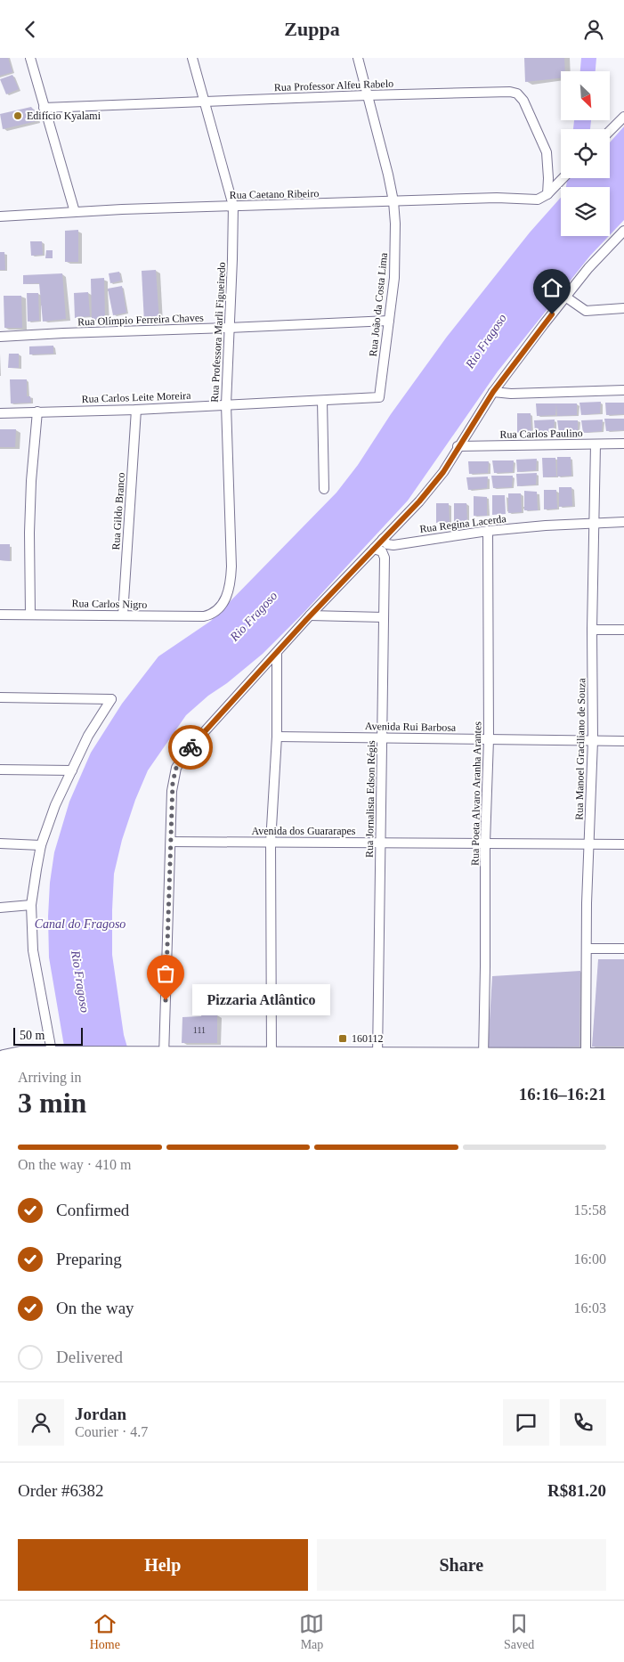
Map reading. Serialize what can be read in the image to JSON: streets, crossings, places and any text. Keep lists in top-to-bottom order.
{
  "streets": {
    "street": [
      "Rua Professor Alfeu Rabelo",
      "Rua Caetano Ribeiro",
      "Rua João da Costa Lima",
      "Rua Olímpio Ferreira Chaves",
      "Rua Professora Marli Figueiredo",
      "Rua Carlos Leite Moreira",
      "Rua Carlos Paulino",
      "Rua Gildo Branco",
      "Rua Regina Lacerda",
      "Rua Carlos Nigro",
      "Avenida Rui Barbosa",
      "Rua Manoel Graciliano de Souza",
      "Rua Poeta Alvaro Aranha Arantes",
      "Rua Jornalista Edson Régis",
      "Avenida dos Guararapes"
    ]
  },
  "crossings": [
    ["Rua Professor Alfeu Rabelo", "Rua Caetano Ribeiro"],
    ["Rua Professor Alfeu Rabelo", "Rua João da Costa Lima"],
    ["Rua Professor Alfeu Rabelo", "Rua Professora Marli Figueiredo"],
    ["Rua Caetano Ribeiro", "Rua João da Costa Lima"],
    ["Rua Caetano Ribeiro", "Rua Professora Marli Figueiredo"],
    ["Rua João da Costa Lima", "Rua Olímpio Ferreira Chaves"],
    ["Rua João da Costa Lima", "Rua Carlos Leite Moreira"],
    ["Rua Olímpio Ferreira Chaves", "Rua Professora Marli Figueiredo"],
    ["Rua Professora Marli Figueiredo", "Rua Carlos Leite Moreira"],
    ["Rua Professora Marli Figueiredo", "Rua Carlos Nigro"],
    ["Rua Carlos Leite Moreira", "Rua Gildo Branco"],
    ["Rua Carlos Paulino", "Rua Manoel Graciliano de Souza"],
    ["Rua Gildo Branco", "Rua Carlos Nigro"],
    ["Rua Regina Lacerda", "Rua Manoel Graciliano de Souza"],
    ["Rua Regina Lacerda", "Rua Poeta Alvaro Aranha Arantes"],
    ["Avenida Rui Barbosa", "Rua Manoel Graciliano de Souza"],
    ["Avenida Rui Barbosa", "Rua Poeta Alvaro Aranha Arantes"],
    ["Avenida Rui Barbosa", "Rua Jornalista Edson Régis"],
    ["Rua Manoel Graciliano de Souza", "Avenida dos Guararapes"],
    ["Rua Poeta Alvaro Aranha Arantes", "Avenida dos Guararapes"],
    ["Rua Jornalista Edson Régis", "Avenida dos Guararapes"]
  ],
  "water": ["Rio Fragoso", "Canal do Fragoso"],
  "places": {
    "other": ["Edifício Kyalami", "Pizzaria Atlântico"],
    "transit": ["160112"]
  },
  "house_numbers": ["111"],
  "scale_bar": "50 m",
  "north": "bottom right",
  "page": {
    "header": "Zuppa",
    "bubble": "Pizzaria Atlântico",
    "scale": "50 m",
    "heading": ["3 min", "Arriving in", "16:16–16:21"],
    "panel": [
      "Jordan",
      "Courier · 4.7",
      "Order #6382",
      "R$81.20"
    ],
    "bar": "On the way · 410 m",
    "list": [
      ["Confirmed", "15:58"],
      ["Preparing", "16:00"],
      ["On the way", "16:03"],
      "Delivered"
    ],
    "buttons": ["Help", "Share"],
    "tabs": ["Home", "Map", "Saved"]
  }
}
